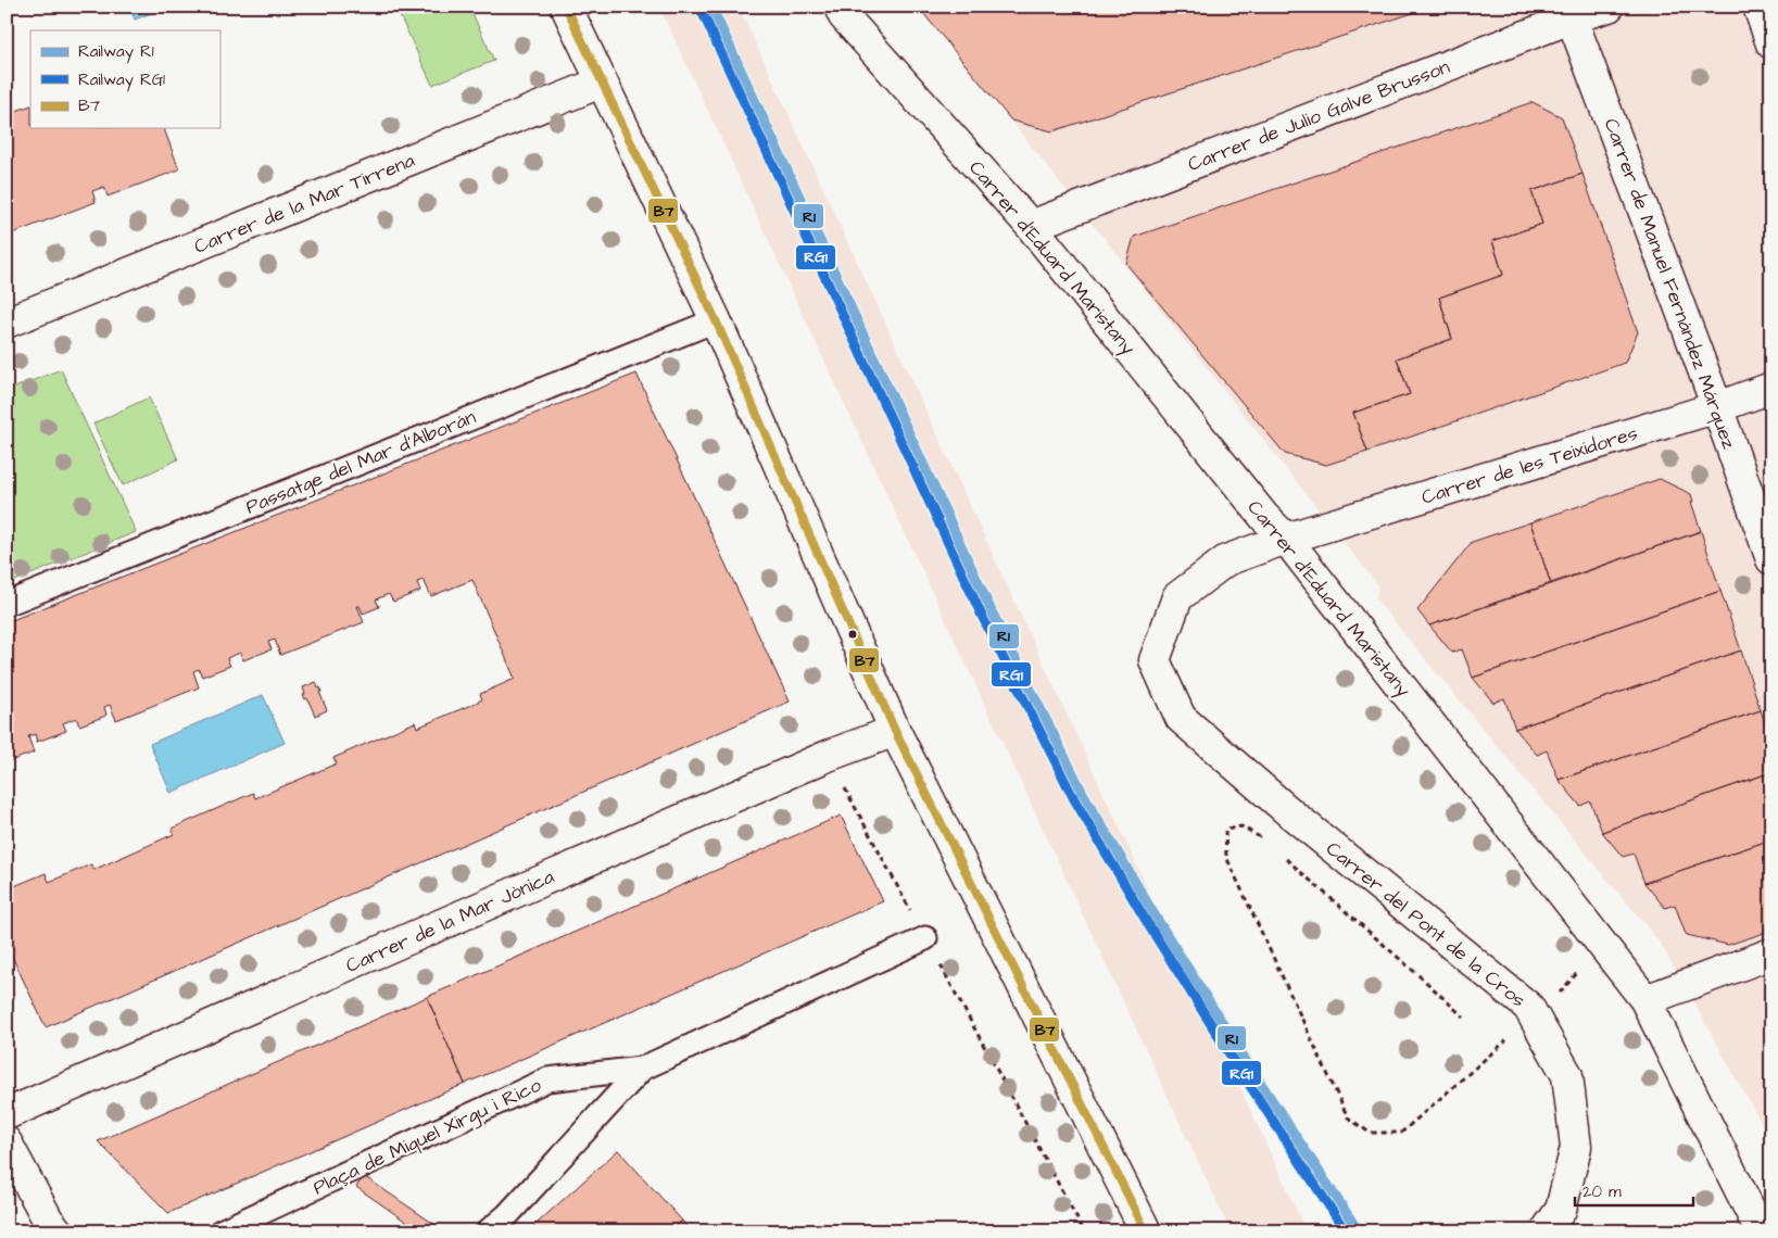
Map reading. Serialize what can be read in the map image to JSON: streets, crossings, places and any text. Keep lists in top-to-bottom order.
{
  "streets": {
    "street": [
      "Carrer de Julio Galve Brusson",
      "Carrer de la Mar Tirrena",
      "Carrer d'Eduard Maristany",
      "Carrer de Manuel Fernández Márquez",
      "Passatge del Mar d'Alborán",
      "Carrer de les Teixidores",
      "Carrer de la Mar Jònica",
      "Carrer del Pont de la Cros",
      "Plaça de Miquel Xirgu i Rico"
    ]
  },
  "crossings": [
    ["Carrer de Julio Galve Brusson", "Carrer d'Eduard Maristany"],
    ["Carrer de Julio Galve Brusson", "Carrer de Manuel Fernández Márquez"],
    ["Carrer d'Eduard Maristany", "Carrer de les Teixidores"],
    ["Carrer de Manuel Fernández Márquez", "Carrer de les Teixidores"],
    ["Carrer de les Teixidores", "Carrer del Pont de la Cros"]
  ],
  "lines": ["rail line R1", "transit line B7", "rail line RG1"],
  "legend": ["Railway R1", "Railway RG1", "B7"],
  "scale_bar": "20 m"
}
